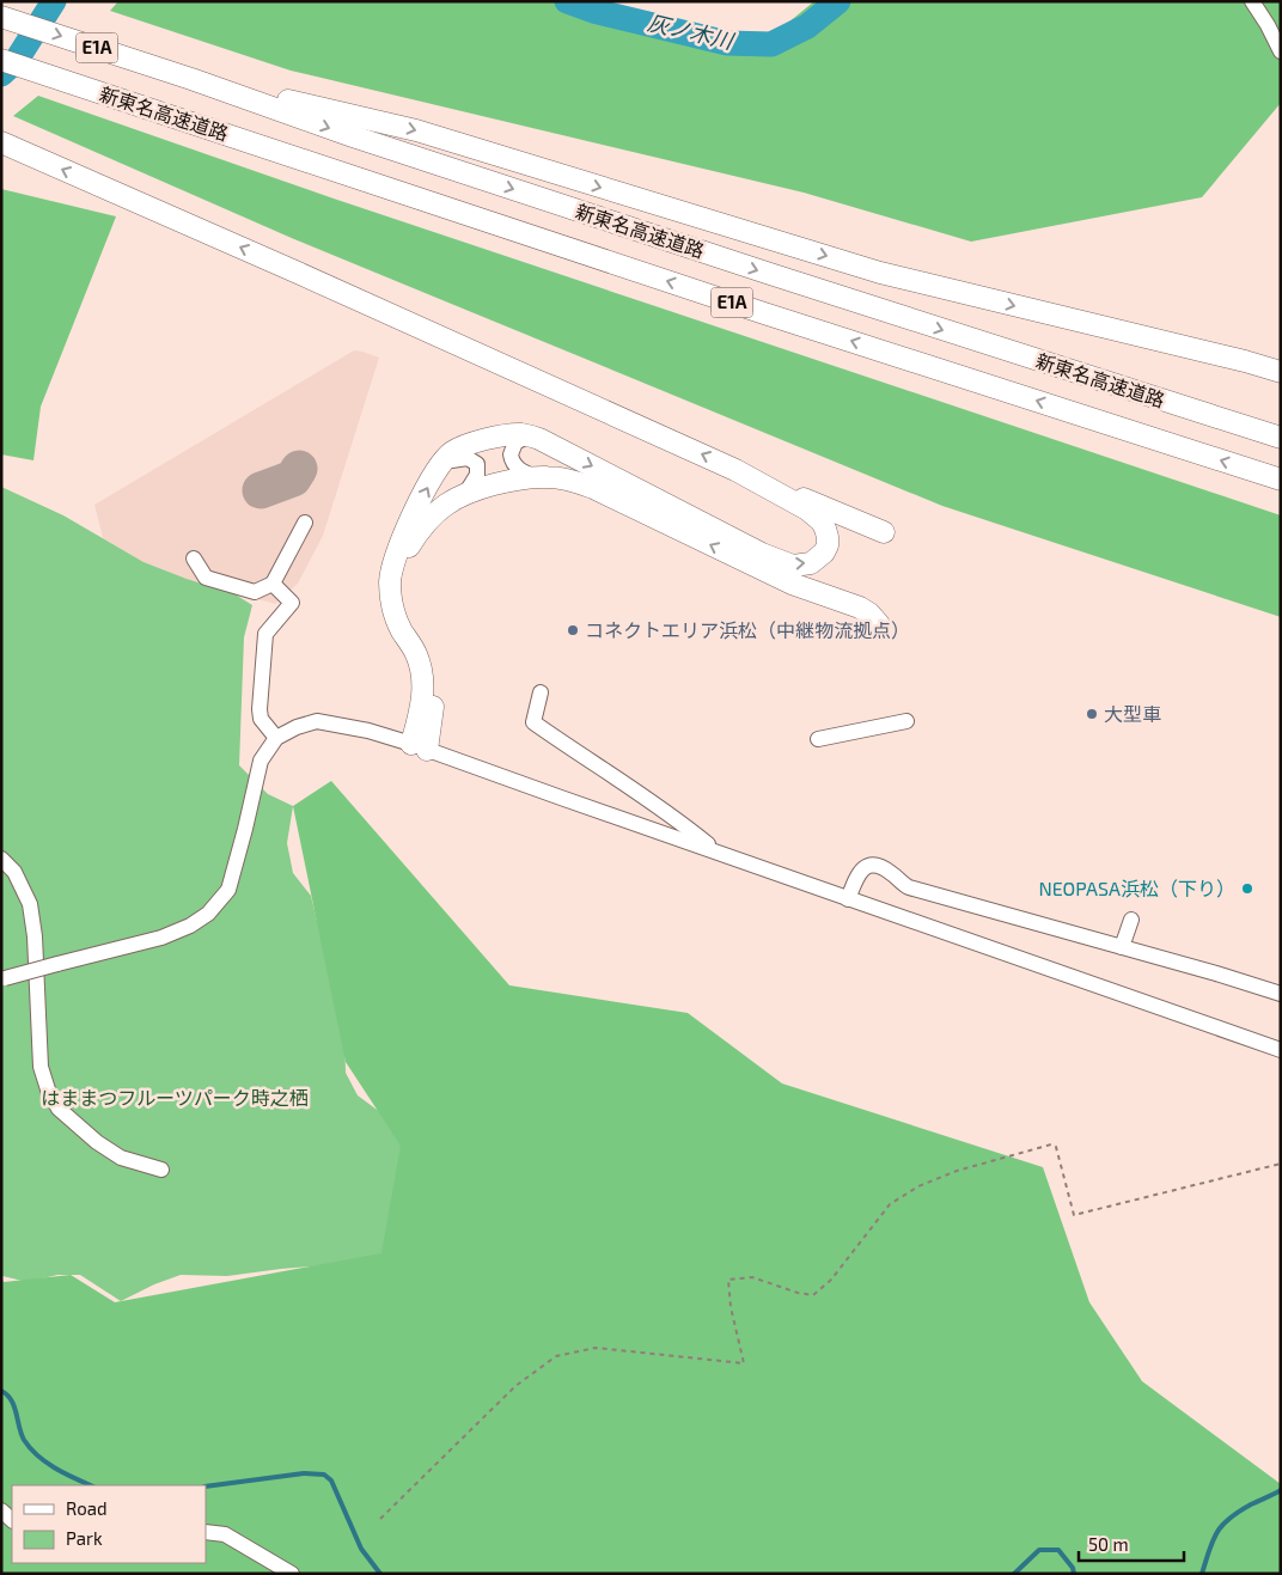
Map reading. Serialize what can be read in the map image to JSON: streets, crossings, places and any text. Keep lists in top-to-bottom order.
{
  "streets": {
    "highway": ["E1A", "新東名高速道路"]
  },
  "water": ["灰ノ木川"],
  "parks": ["はままつフルーツパーク時之栖"],
  "places": ["コネクトエリア浜松（中継物流拠点）", "大型車", "NEOPASA浜松（下り）"],
  "legend": ["Road", "Park"],
  "scale_bar": "50 m"
}
